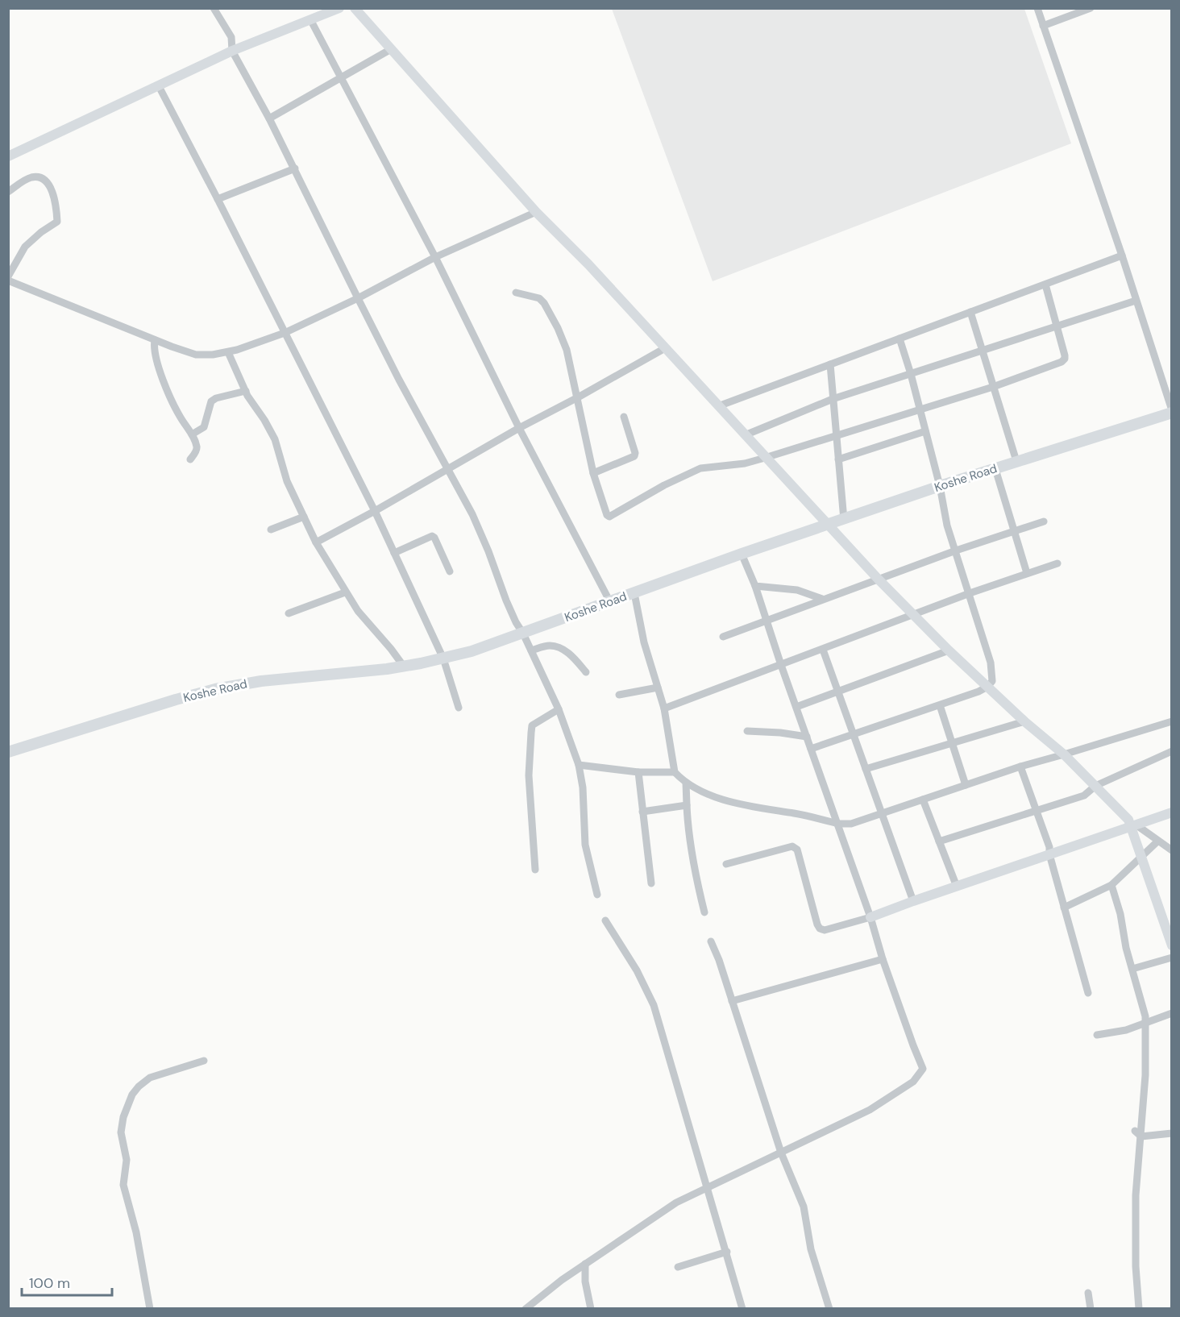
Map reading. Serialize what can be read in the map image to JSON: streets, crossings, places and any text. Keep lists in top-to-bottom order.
{
  "streets": {
    "main road": ["Koshe Road"]
  },
  "scale_bar": "100 m"
}
